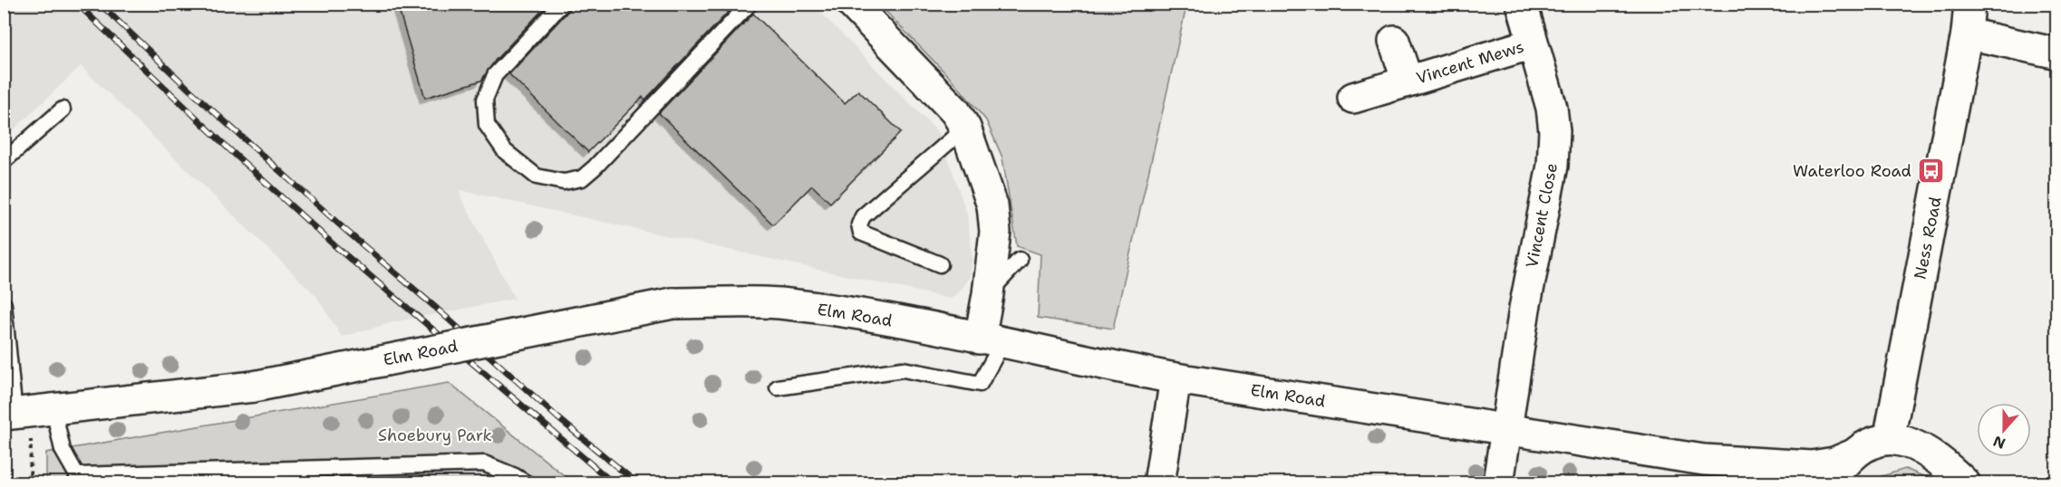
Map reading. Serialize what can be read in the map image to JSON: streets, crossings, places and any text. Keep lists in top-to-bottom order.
{
  "streets": {
    "street": [
      "Vincent Mews",
      "Vincent Close",
      "Ness Road",
      "Elm Road"
    ]
  },
  "crossings": [
    ["Vincent Mews", "Vincent Close"],
    ["Vincent Close", "Elm Road"]
  ],
  "parks": ["Shoebury Park"],
  "places": {
    "bus stop": ["Waterloo Road"]
  },
  "north": "bottom"
}
